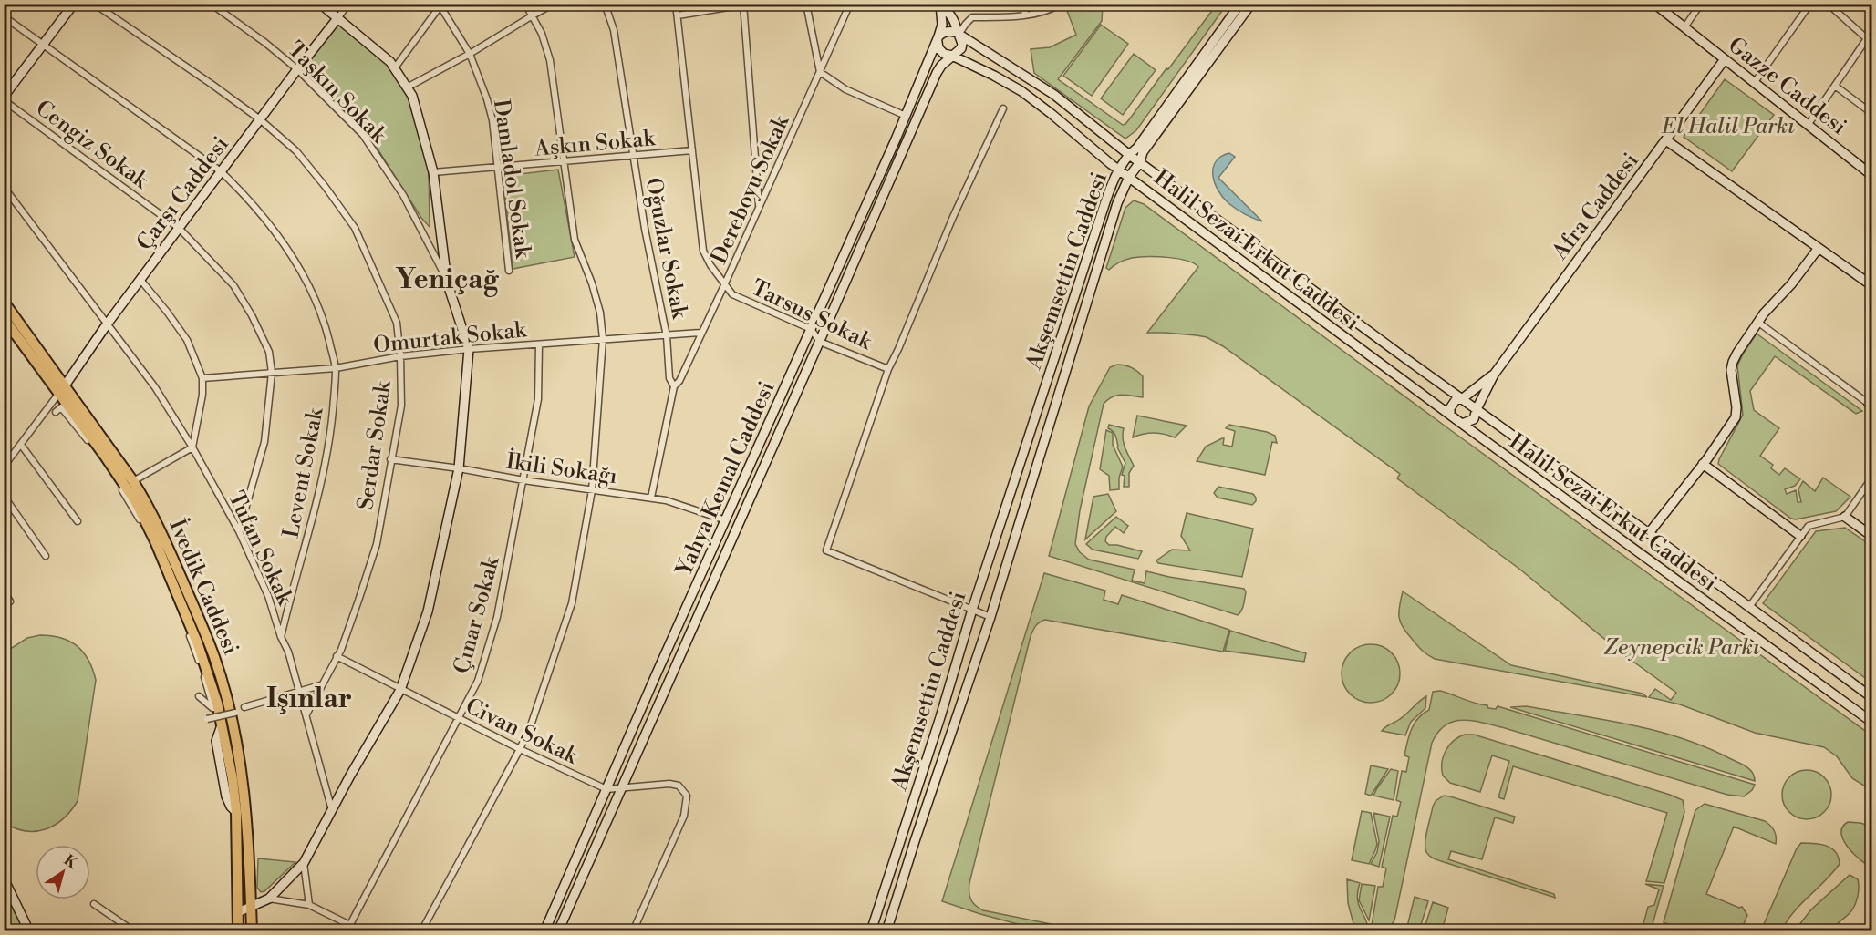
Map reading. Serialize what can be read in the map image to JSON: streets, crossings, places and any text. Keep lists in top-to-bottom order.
{
  "streets": {
    "main road": [
      "Gazze Caddesi",
      "Çarşı Caddesi",
      "Afra Caddesi",
      "Halil Sezai Erkut Caddesi",
      "Akşemsettin Caddesi",
      "Yahya Kemal Caddesi",
      "İvedik Caddesi"
    ],
    "street": [
      "Taşkın Sokak",
      "Aşkın Sokak",
      "Cengiz Sokak",
      "Damladol Sokak",
      "Dereboyu Sokak",
      "Oğuzlar Sokak",
      "Tarsus Sokak",
      "Omurtak Sokak",
      "Serdar Sokak",
      "İkili Sokağı",
      "Levent Sokak",
      "Tufan Sokak",
      "Çınar Sokak",
      "Civan Sokak"
    ]
  },
  "crossings": [
    ["Gazze Caddesi", "Afra Caddesi"],
    ["Taşkın Sokak", "Çarşı Caddesi"],
    ["Aşkın Sokak", "Damladol Sokak"],
    ["Aşkın Sokak", "Oğuzlar Sokak"],
    ["Aşkın Sokak", "Tarsus Sokak"],
    ["Cengiz Sokak", "Çarşı Caddesi"],
    ["Cengiz Sokak", "Omurtak Sokak"],
    ["Cengiz Sokak", "Tufan Sokak"],
    ["Dereboyu Sokak", "Oğuzlar Sokak"],
    ["Dereboyu Sokak", "Tarsus Sokak"],
    ["Dereboyu Sokak", "Omurtak Sokak"],
    ["Çarşı Caddesi", "Serdar Sokak"],
    ["Çarşı Caddesi", "Levent Sokak"],
    ["Çarşı Caddesi", "Tufan Sokak"],
    ["Çarşı Caddesi", "İvedik Caddesi"],
    ["Afra Caddesi", "Halil Sezai Erkut Caddesi"],
    ["Oğuzlar Sokak", "Omurtak Sokak"],
    ["Oğuzlar Sokak", "İkili Sokağı"],
    ["Halil Sezai Erkut Caddesi", "Akşemsettin Caddesi"],
    ["Tarsus Sokak", "Yahya Kemal Caddesi"],
    ["Omurtak Sokak", "Serdar Sokak"],
    ["Omurtak Sokak", "Levent Sokak"],
    ["Omurtak Sokak", "Çınar Sokak"],
    ["Serdar Sokak", "İkili Sokağı"],
    ["Serdar Sokak", "Tufan Sokak"],
    ["Serdar Sokak", "Civan Sokak"],
    ["İkili Sokağı", "Yahya Kemal Caddesi"],
    ["İkili Sokağı", "Çınar Sokak"],
    ["Levent Sokak", "Tufan Sokak"],
    ["Yahya Kemal Caddesi", "Civan Sokak"],
    ["Çınar Sokak", "Civan Sokak"]
  ],
  "districts": ["Yeniçağ", "Işınlar"],
  "parks": ["El Halil Parkı", "Zeynepcik Parkı"],
  "north": "top right"
}
